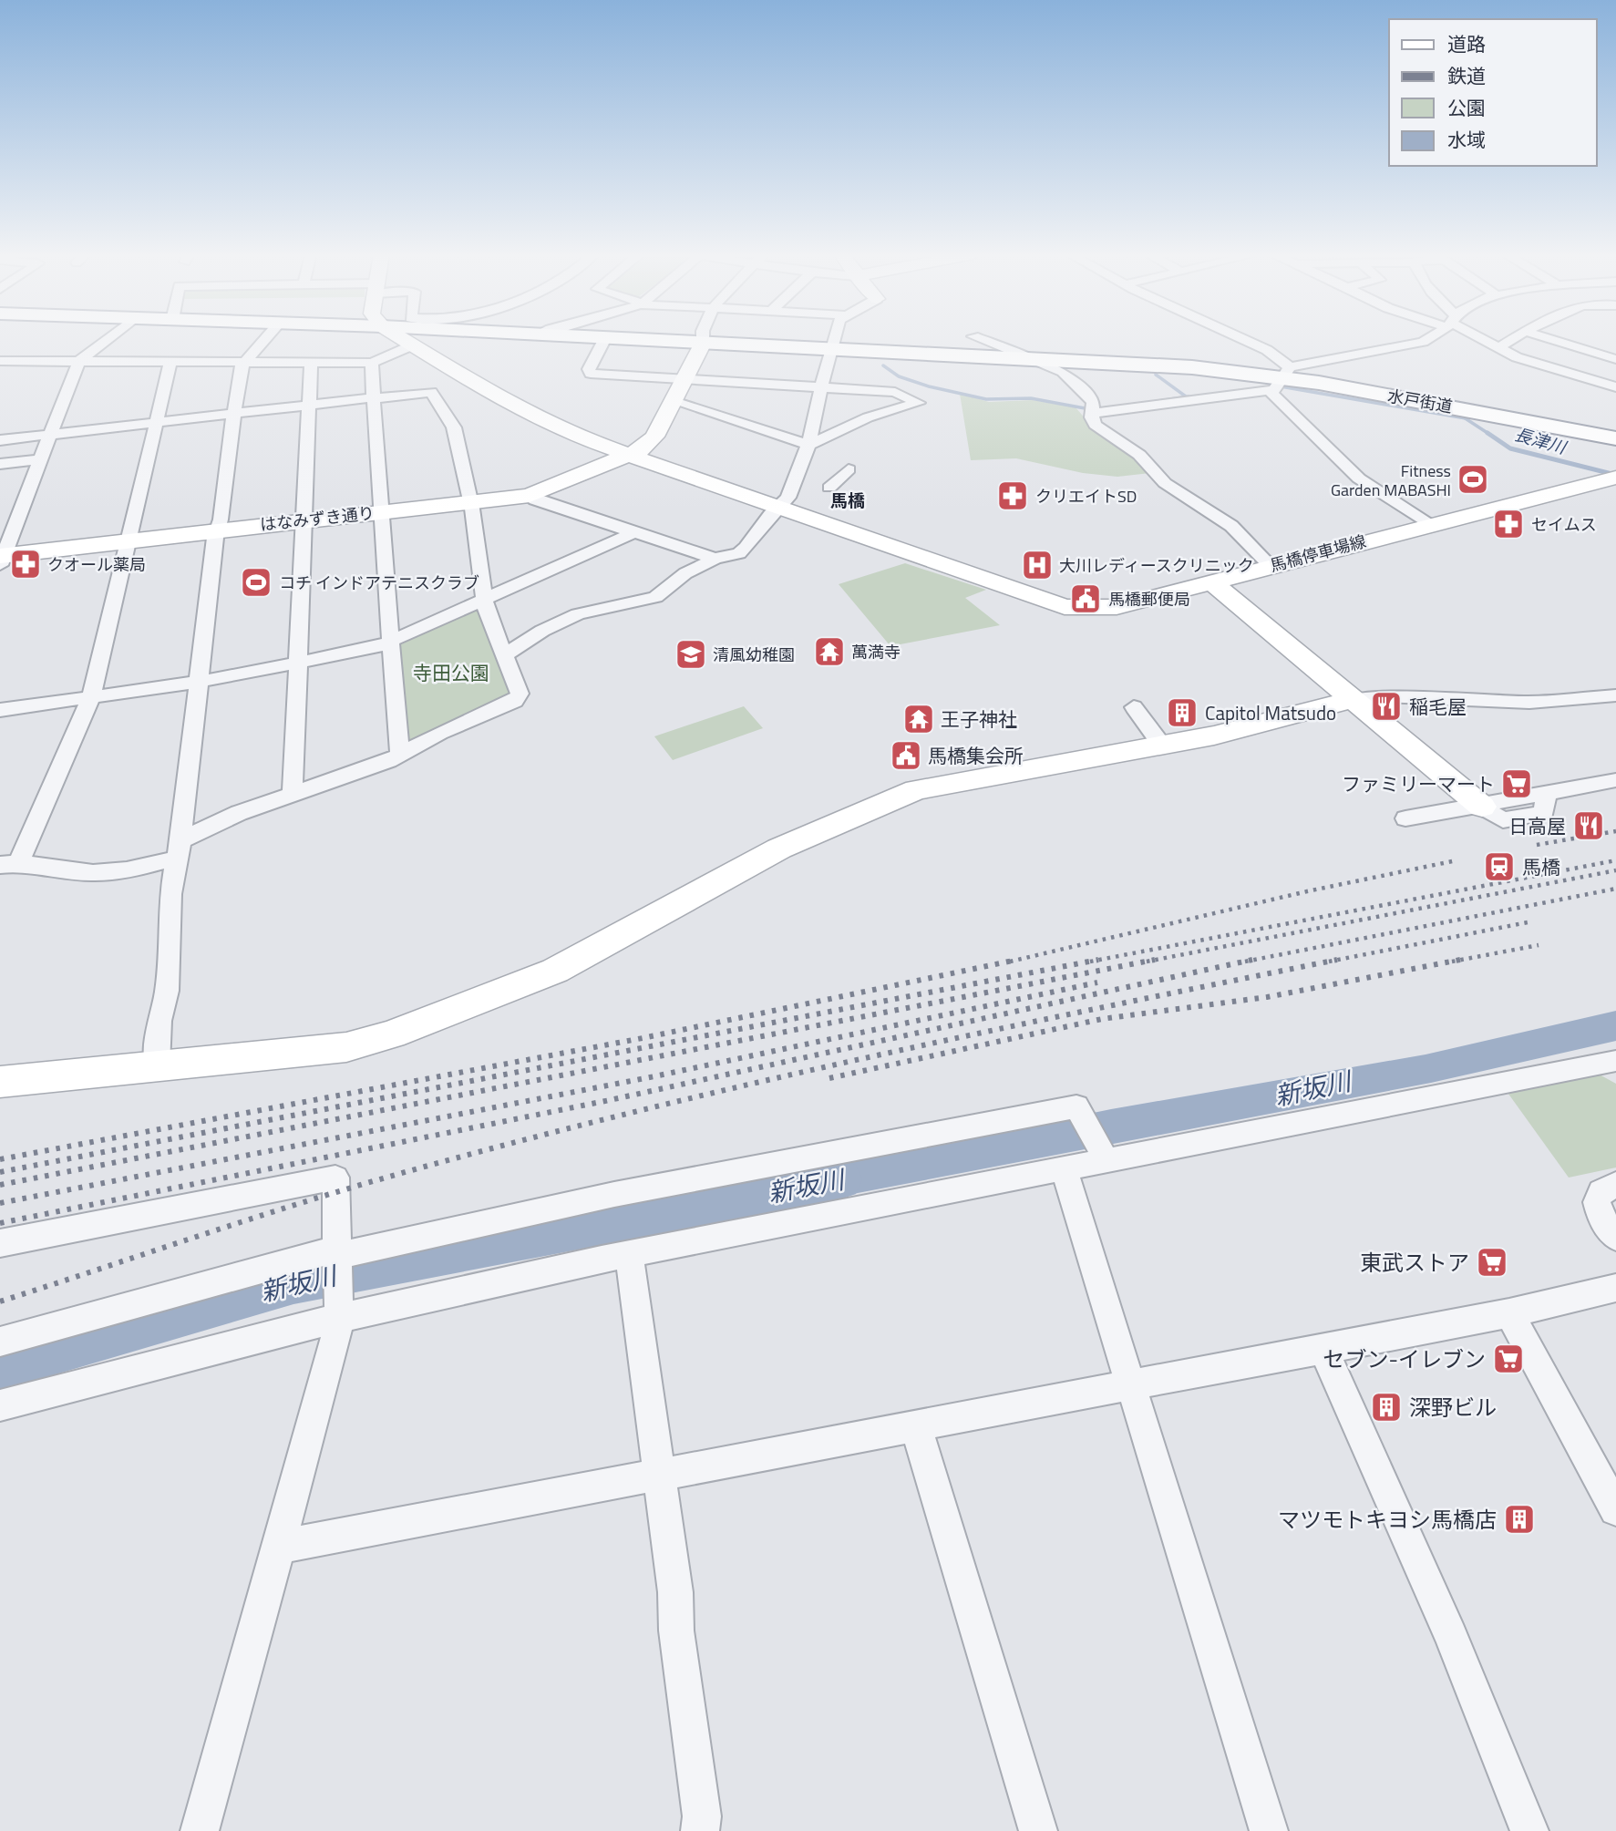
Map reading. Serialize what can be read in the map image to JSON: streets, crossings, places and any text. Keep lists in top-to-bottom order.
{
  "streets": {
    "highway": ["水戸街道"],
    "street": ["はなみずき通り", "馬橋停車場線"]
  },
  "crossings": [
    ["水戸街道", "はなみずき通り"],
    ["はなみずき通り", "馬橋停車場線"]
  ],
  "districts": ["馬橋"],
  "water": ["長津川", "新坂川"],
  "parks": ["寺田公園"],
  "places": {
    "sports": ["Fitness Garden MABASHI", "コチ インドアテニスクラブ"],
    "pharmacy": ["クリエイトSD", "セイムス", "クオール薬局"],
    "hospital": ["大川レディースクリニック"],
    "public building": ["馬橋郵便局", "馬橋集会所"],
    "temple": ["萬満寺", "王子神社"],
    "school or university": ["清風幼稚園"],
    "restaurant": ["稲毛屋", "日高屋"],
    "building": ["Capitol Matsudo", "深野ビル", "マツモトキヨシ馬橋店"],
    "supermarket": ["ファミリーマート", "東武ストア", "セブン-イレブン"],
    "station": ["馬橋"]
  },
  "legend": [
    "道路",
    "鉄道",
    "公園",
    "水域"
  ]
}
